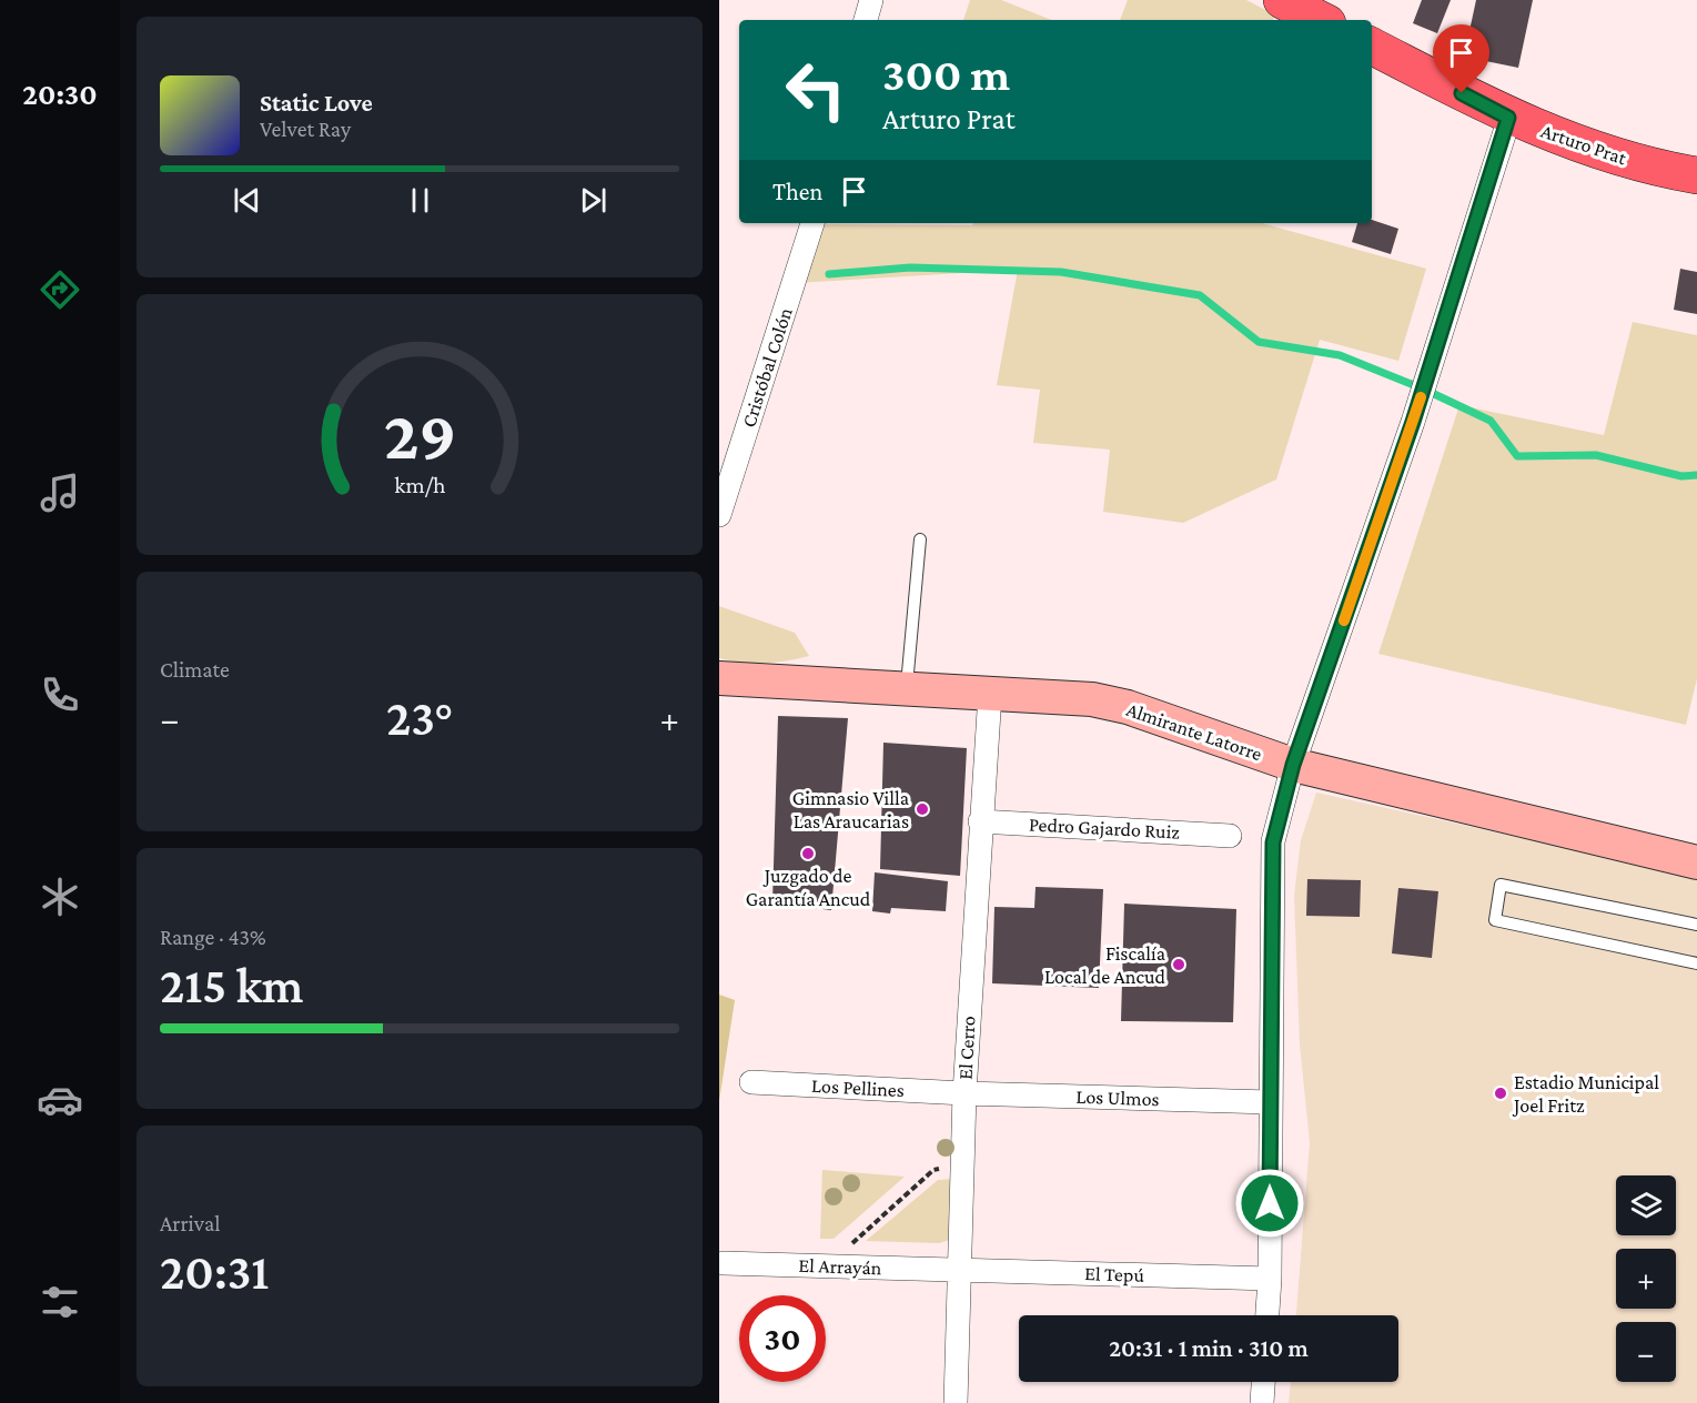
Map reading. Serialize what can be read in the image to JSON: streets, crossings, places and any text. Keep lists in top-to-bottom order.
{
  "streets": {
    "main road": ["Arturo Prat", "Almirante Latorre"],
    "street": [
      "Cristóbal Colón",
      "Pedro Gajardo Ruiz",
      "El Cerro",
      "Los Pellines",
      "Los Ulmos",
      "El Arrayán",
      "El Tepú"
    ]
  },
  "crossings": [
    ["Almirante Latorre", "El Cerro"],
    ["Pedro Gajardo Ruiz", "El Cerro"],
    ["El Cerro", "Los Pellines"],
    ["El Cerro", "Los Ulmos"],
    ["El Cerro", "El Arrayán"],
    ["El Cerro", "El Tepú"],
    ["Los Pellines", "Los Ulmos"],
    ["El Arrayán", "El Tepú"]
  ],
  "places": [
    "Gimnasio Villa Las Araucarias",
    "Juzgado de Garantía Ancud",
    "Fiscalía Local de Ancud",
    "Estadio Municipal Joel Fritz"
  ],
  "page": {
    "tabs": "20:30",
    "turn": ["300 m", "Arturo Prat"],
    "song": ["Static Love", "Velvet Ray"],
    "then": "Then",
    "tile": [
      "Climate",
      ["Range · 43%", "215 km"],
      ["Arrival", "20:31"]
    ],
    "heat": ["−", "23°", "+"],
    "map_buttons": ["+", "−"],
    "limit": "30",
    "trip": "20:31 · 1 min · 310 m",
    "gauge": ["29", "km/h"]
  }
}
